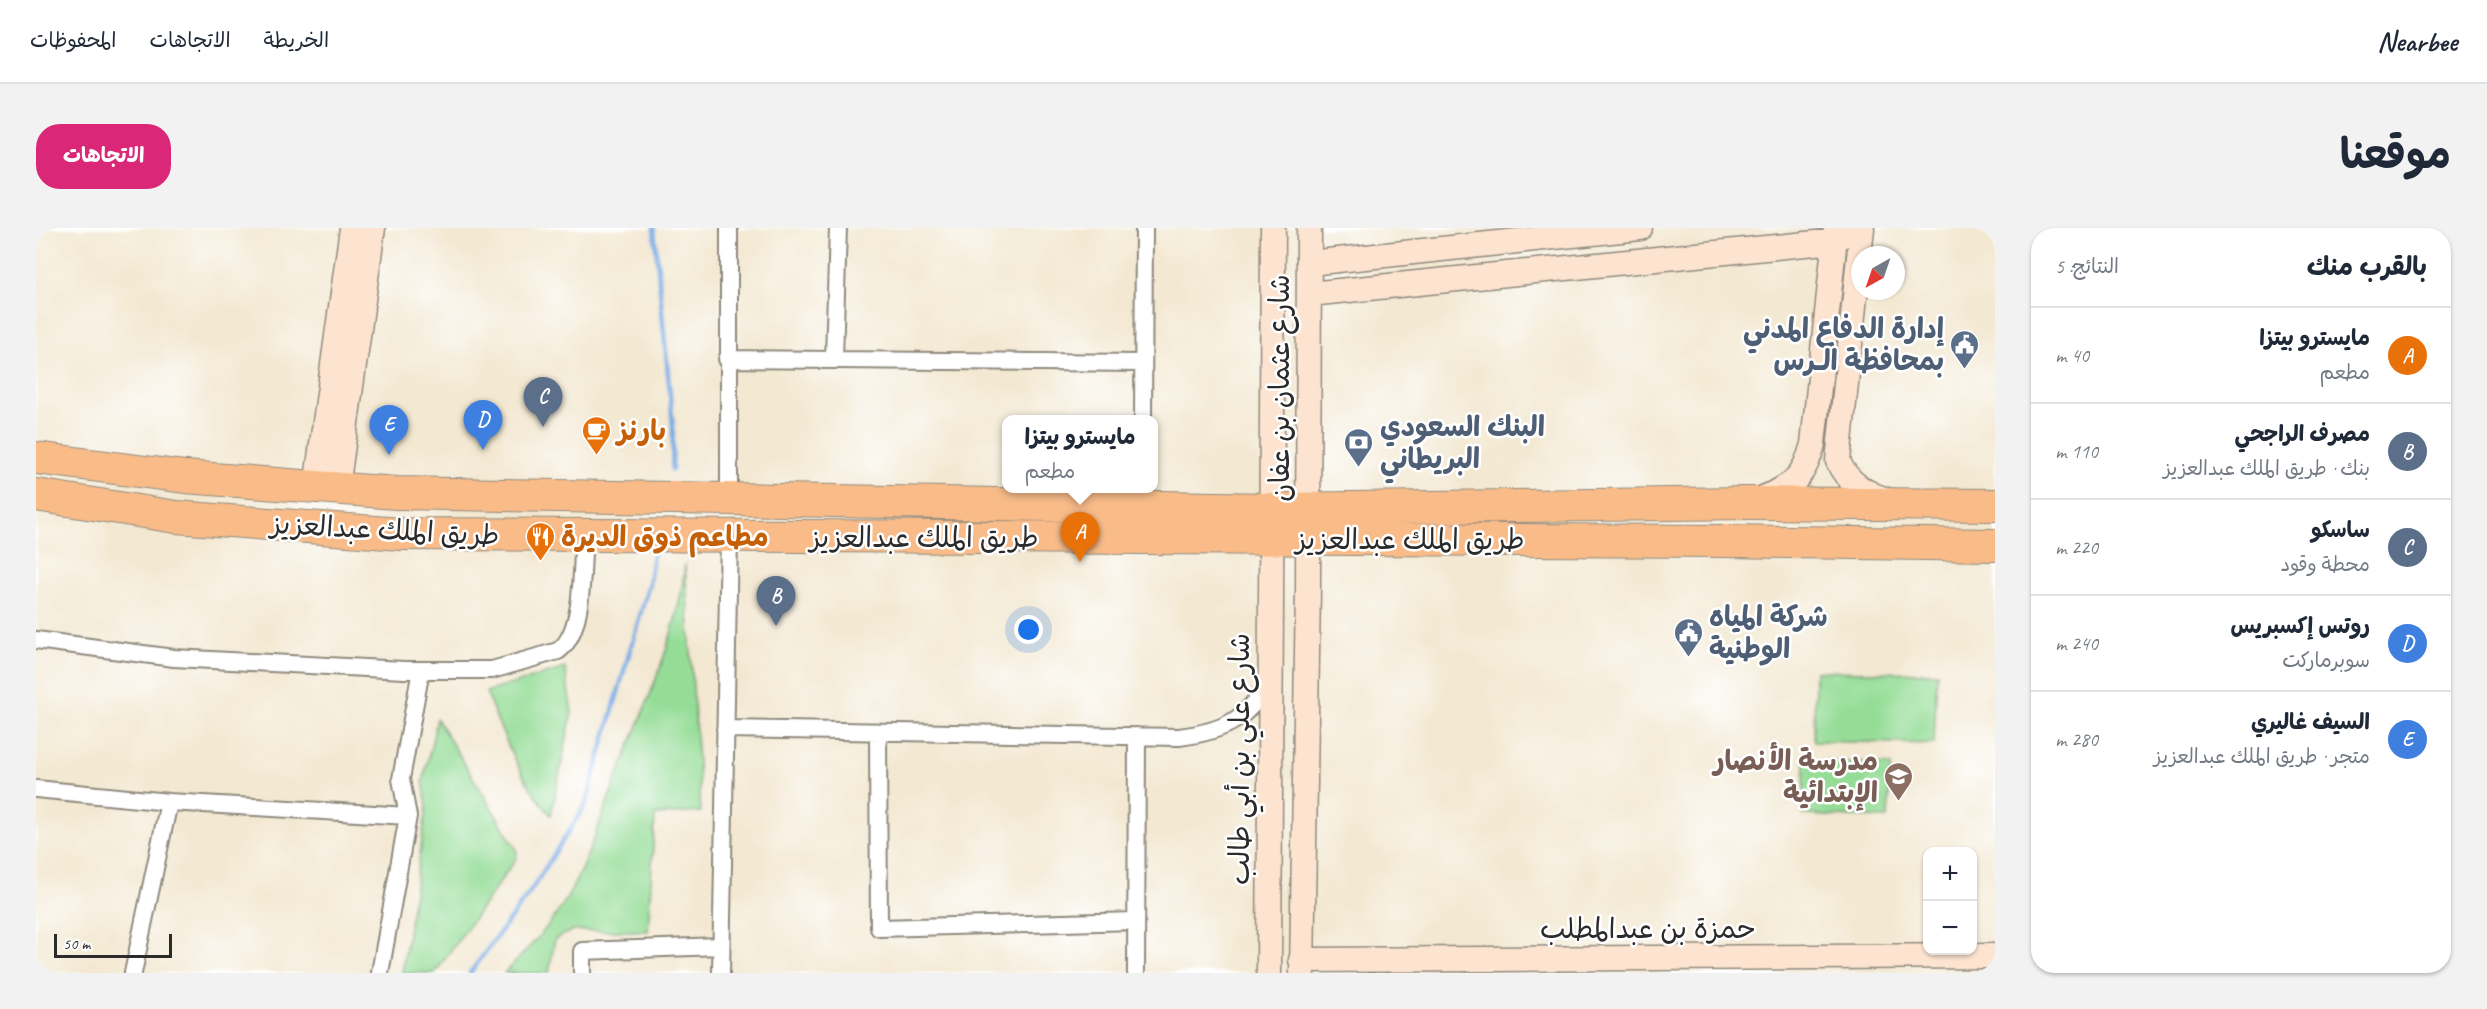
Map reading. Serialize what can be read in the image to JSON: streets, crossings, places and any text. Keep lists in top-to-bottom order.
{
  "streets": {
    "highway": ["طريق الملك عبدالعزيز"],
    "street": ["شارع عثمان بن عفان", "شارع علي بن أبي طالب", "حمزة بن عبدالمطلب"]
  },
  "crossings": [
    ["شارع عثمان بن عفان", "طريق الملك عبدالعزيز"],
    ["شارع عثمان بن عفان", "شارع علي بن أبي طالب"],
    ["طريق الملك عبدالعزيز", "شارع علي بن أبي طالب"]
  ],
  "places": {
    "public building": ["إدارة الدفاع المدني بمحافظة الـرس", "شركة المياه الوطنية"],
    "cafe": ["بارنز"],
    "bank": ["البنك السعودي البريطاني"],
    "restaurant": ["مطاعم ذوق الديرة"],
    "school or university": ["مدرسة الأنصار الإبتدائية"]
  },
  "scale_bar": "50 m",
  "north": "bottom left",
  "page": {
    "header": "Nearbee",
    "nav": ["الخريطة", "الاتجاهات", "المحفوظات"],
    "title": "موقعنا",
    "buttons": "الاتجاهات",
    "heading": ["بالقرب منك", "النتائج: 5"],
    "list": [
      {
        "mark": "A",
        "name": "مايسترو بيتزا",
        "note": "مطعم",
        "value": "40 m"
      },
      {
        "mark": "B",
        "name": "مصرف الراجحي",
        "note": "بنك · طريق الملك عبدالعزيز",
        "value": "110 m"
      },
      {
        "mark": "C",
        "name": "ساسكو",
        "note": "محطة وقود",
        "value": "220 m"
      },
      {
        "mark": "D",
        "name": "روتس إكسبريس",
        "note": "سوبرماركت",
        "value": "240 m"
      },
      {
        "mark": "E",
        "name": "السيف غاليري",
        "note": "متجر · طريق الملك عبدالعزيز",
        "value": "280 m"
      }
    ],
    "pins": [
      "C",
      "D",
      "E",
      "A",
      "B"
    ],
    "popup": ["مايسترو بيتزا", "مطعم"],
    "map_buttons": ["+", "−"],
    "scale": "50 m"
  }
}
